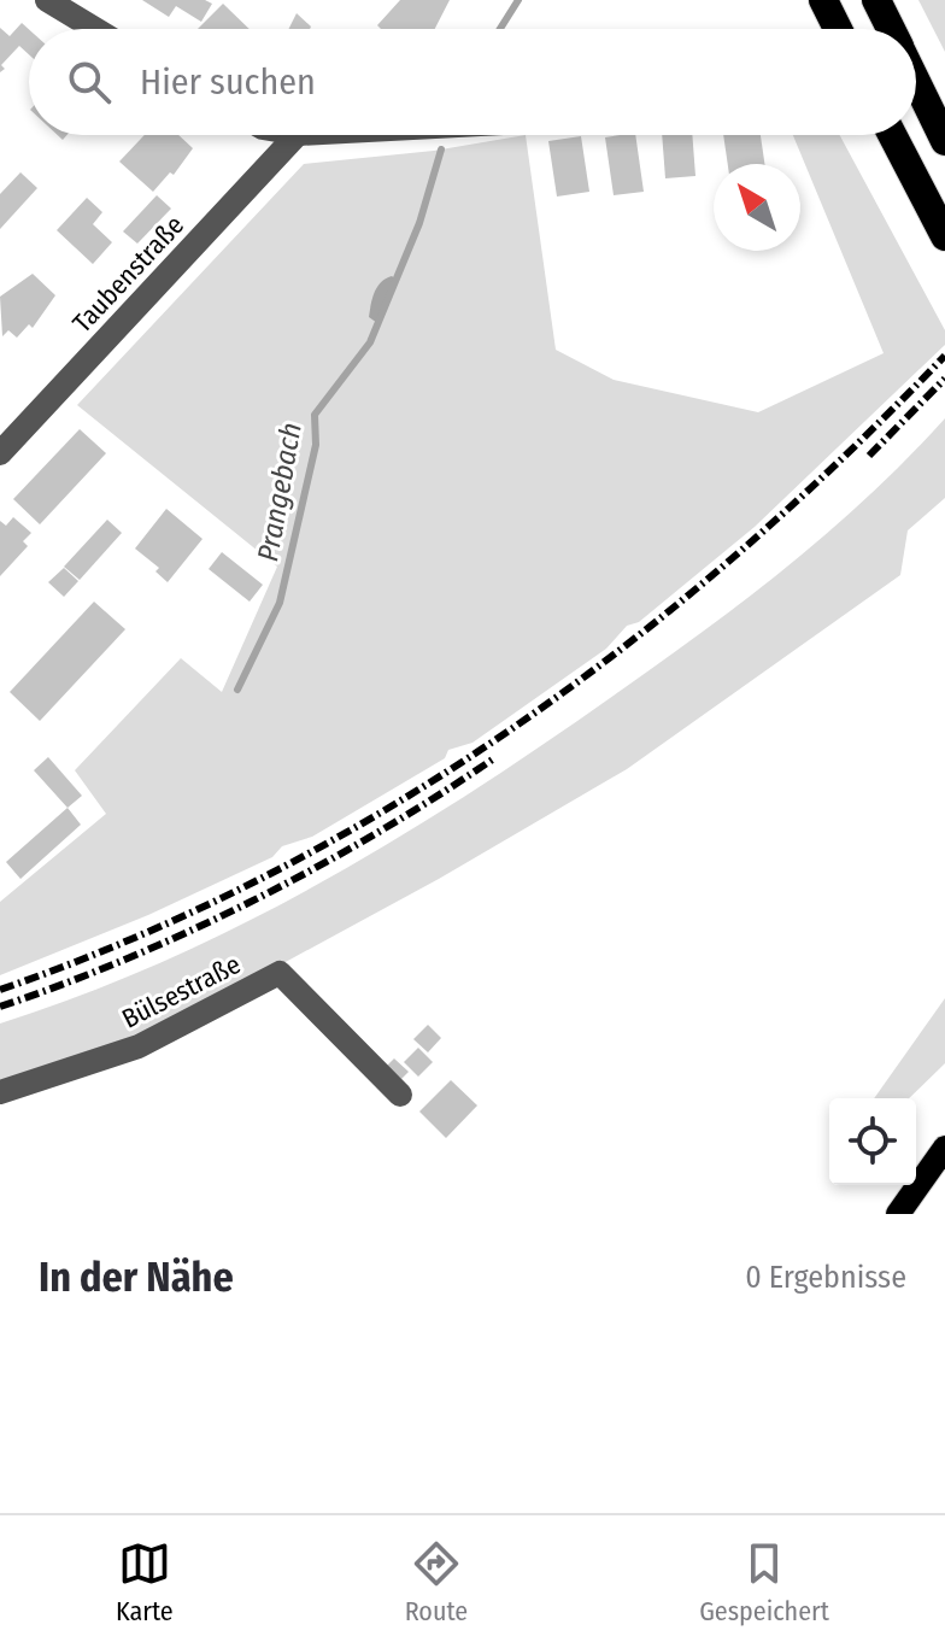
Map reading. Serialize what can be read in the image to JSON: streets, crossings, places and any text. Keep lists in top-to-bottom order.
{
  "streets": {
    "street": ["Taubenstraße", "Bülsestraße"]
  },
  "water": ["Prangebach"],
  "north": "top left",
  "page": {
    "search": "Hier suchen",
    "heading": ["In der Nähe", "0 Ergebnisse"],
    "nav": ["Karte", "Route", "Gespeichert"]
  }
}
